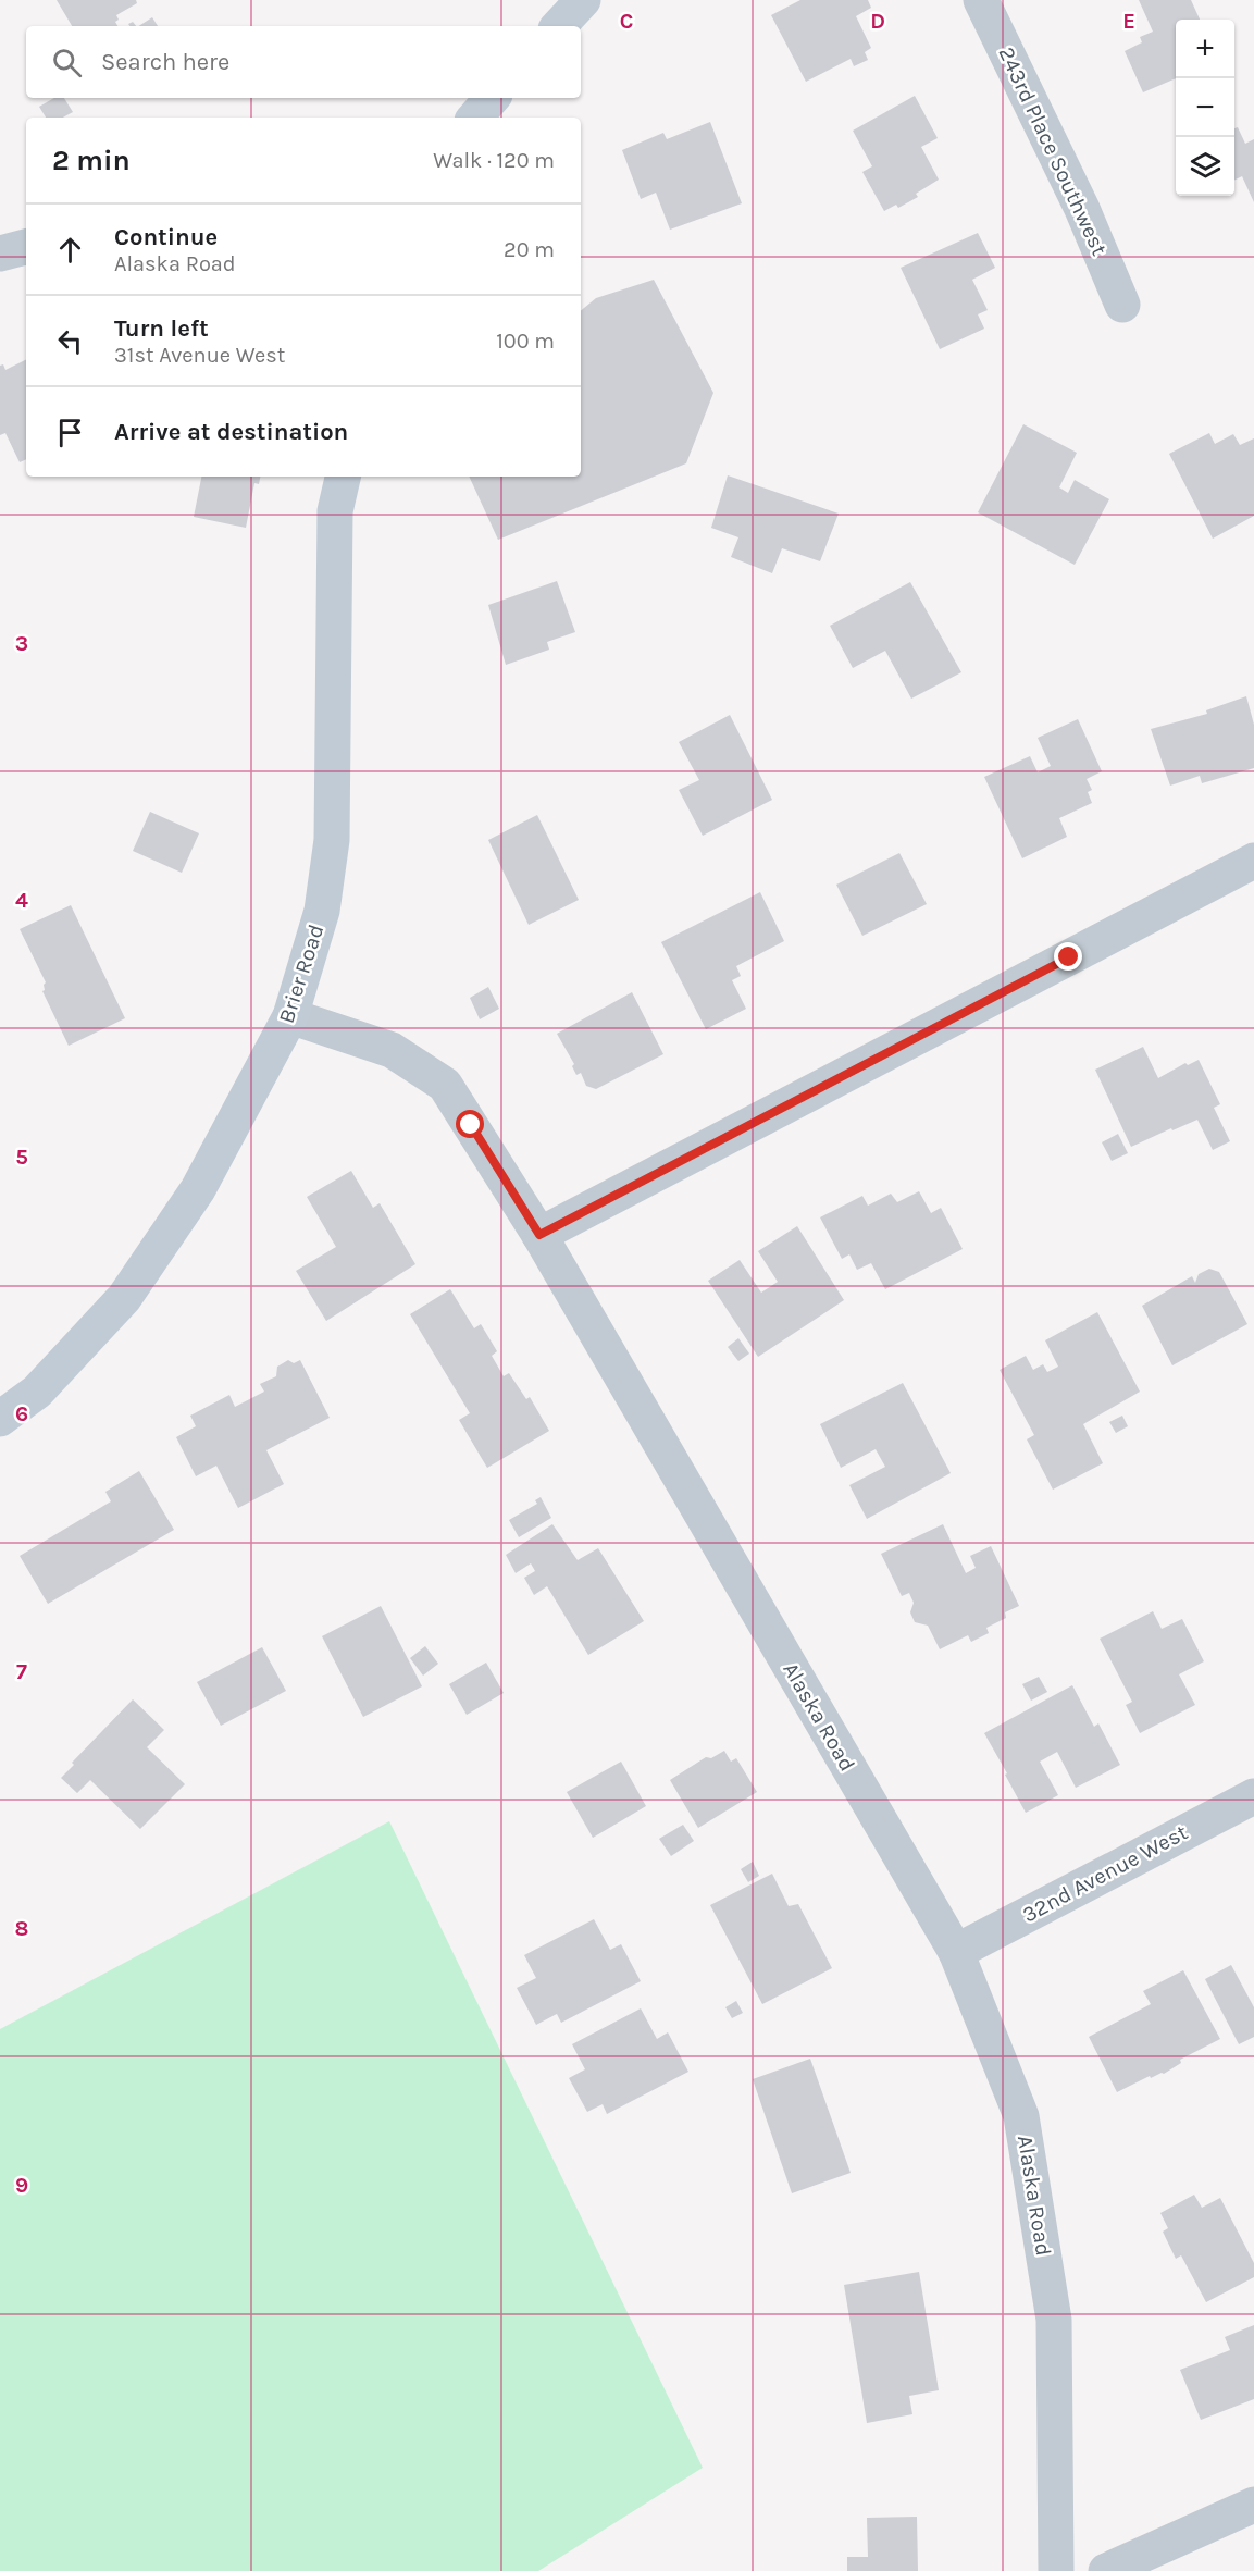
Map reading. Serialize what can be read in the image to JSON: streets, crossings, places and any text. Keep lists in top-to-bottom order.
{
  "streets": {
    "main road": ["Brier Road"],
    "street": ["243rd Place Southwest", "Alaska Road", "32nd Avenue West"]
  },
  "crossings": [
    ["Brier Road", "Alaska Road"],
    ["Alaska Road", "32nd Avenue West"]
  ],
  "page": {
    "map_buttons": ["+", "−"],
    "search": "Search here",
    "heading": ["2 min", "Walk · 120 m"],
    "list": [
      ["Continue", "Alaska Road", "20 m"],
      ["Turn left", "31st Avenue West", "100 m"],
      "Arrive at destination"
    ]
  },
  "grid": {
    "columns": ["C", "D", "E"],
    "rows": [
      "3",
      "4",
      "5",
      "6",
      "7",
      "8",
      "9"
    ]
  }
}
